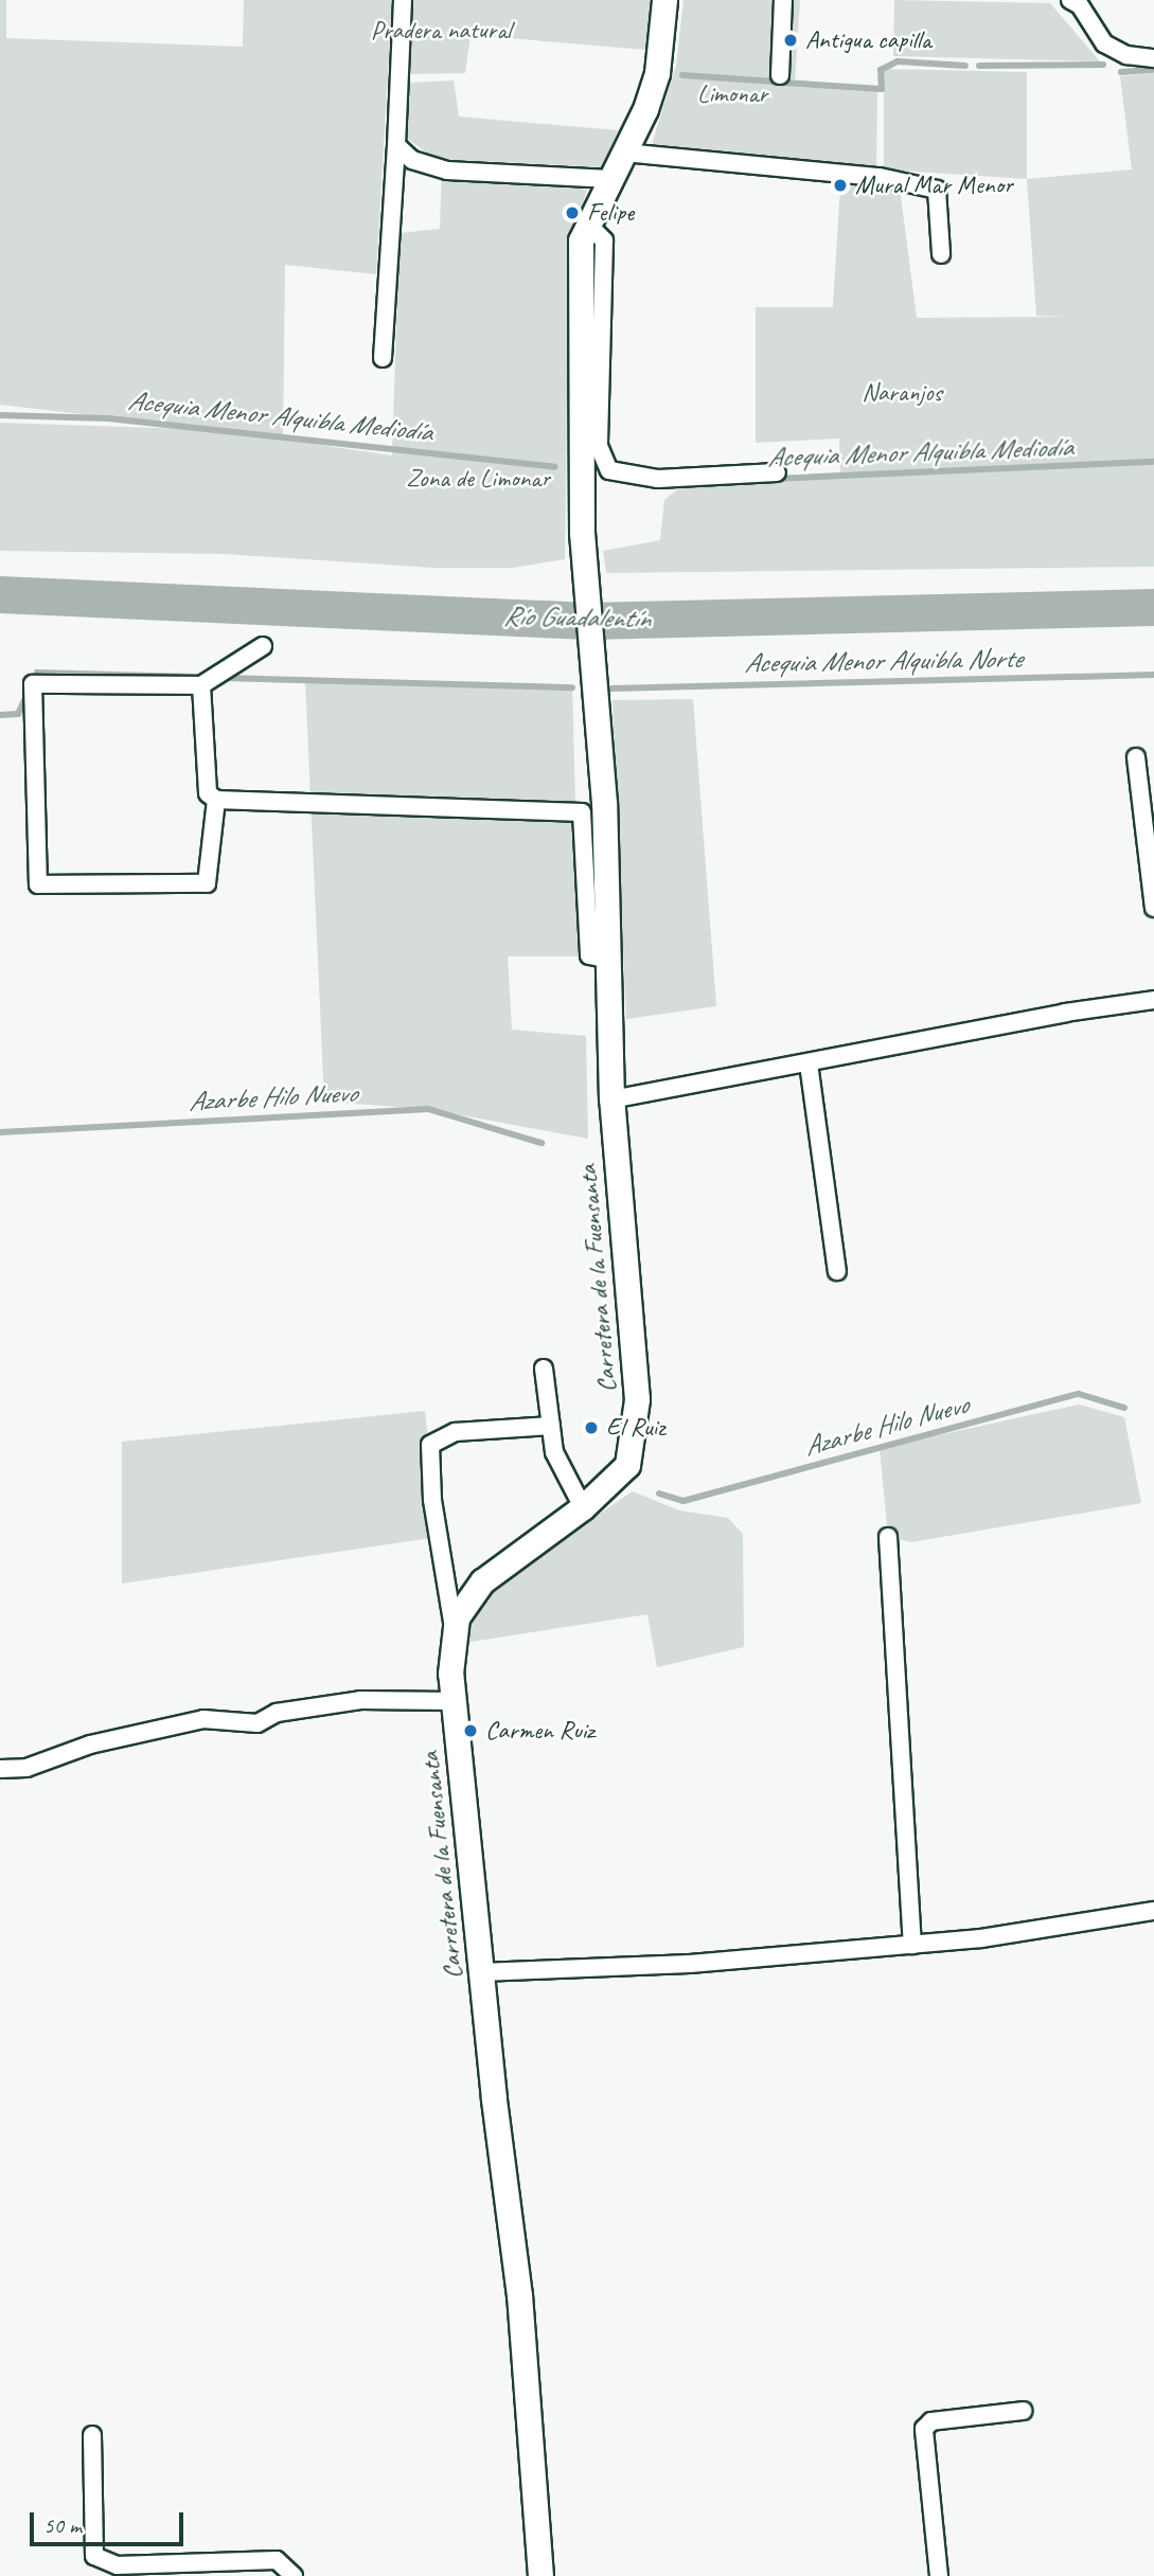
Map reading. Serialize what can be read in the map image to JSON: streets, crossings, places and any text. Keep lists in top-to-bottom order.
{
  "streets": {
    "main road": ["Carretera de la Fuensanta"]
  },
  "water": [
    "Acequia Menor Alquibla Mediodía",
    "Río Guadalentín",
    "Acequia Menor Alquibla Norte",
    "Azarbe Hilo Nuevo"
  ],
  "parks": [
    "Pradera natural",
    "Limonar",
    "Naranjos",
    "Zona de Limonar"
  ],
  "places": [
    "Antigua capilla",
    "Mural Mar Menor",
    "Felipe",
    "El Ruiz",
    "Carmen Ruiz"
  ],
  "scale_bar": "50 m"
}
